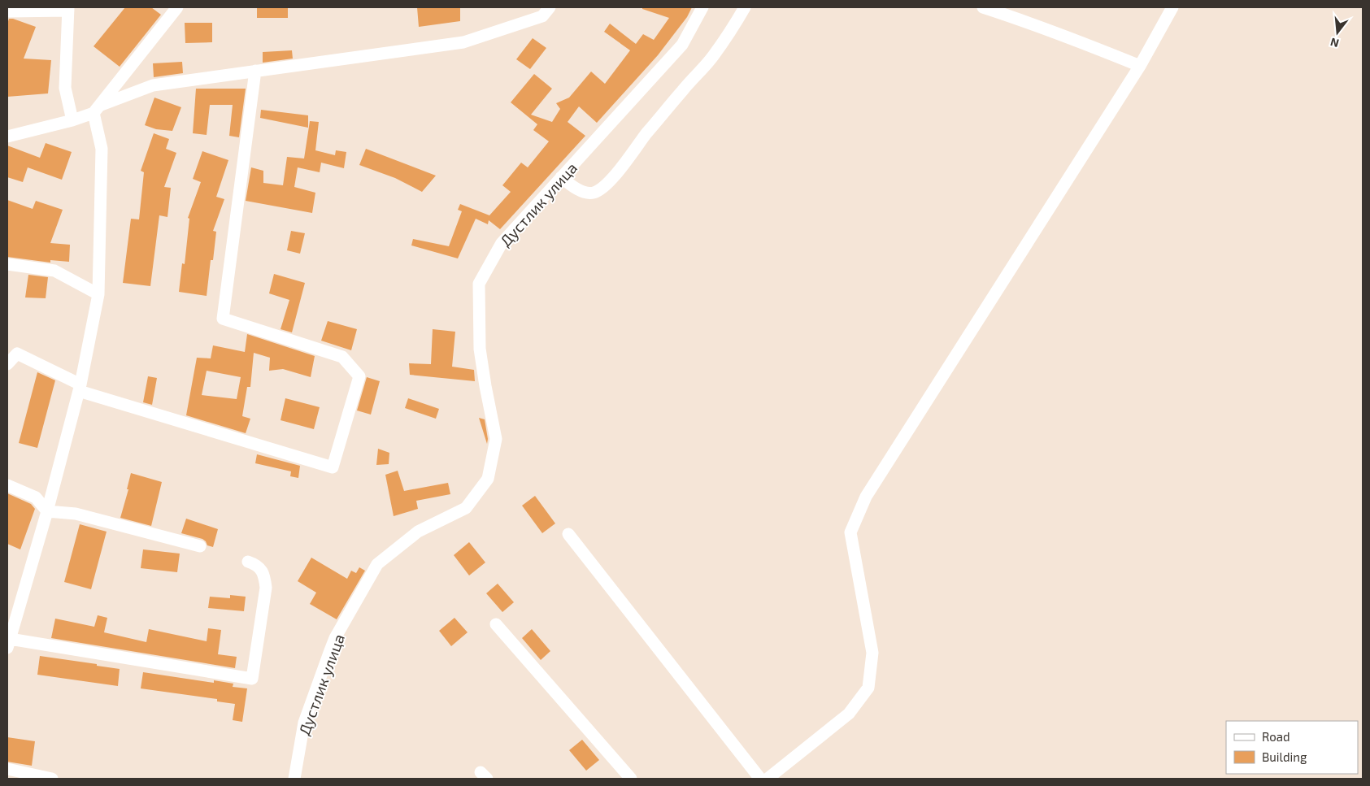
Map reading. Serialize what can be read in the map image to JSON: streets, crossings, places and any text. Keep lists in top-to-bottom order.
{
  "streets": {
    "street": ["Дустлик улица"]
  },
  "legend": ["Road", "Building"],
  "north": "bottom"
}
